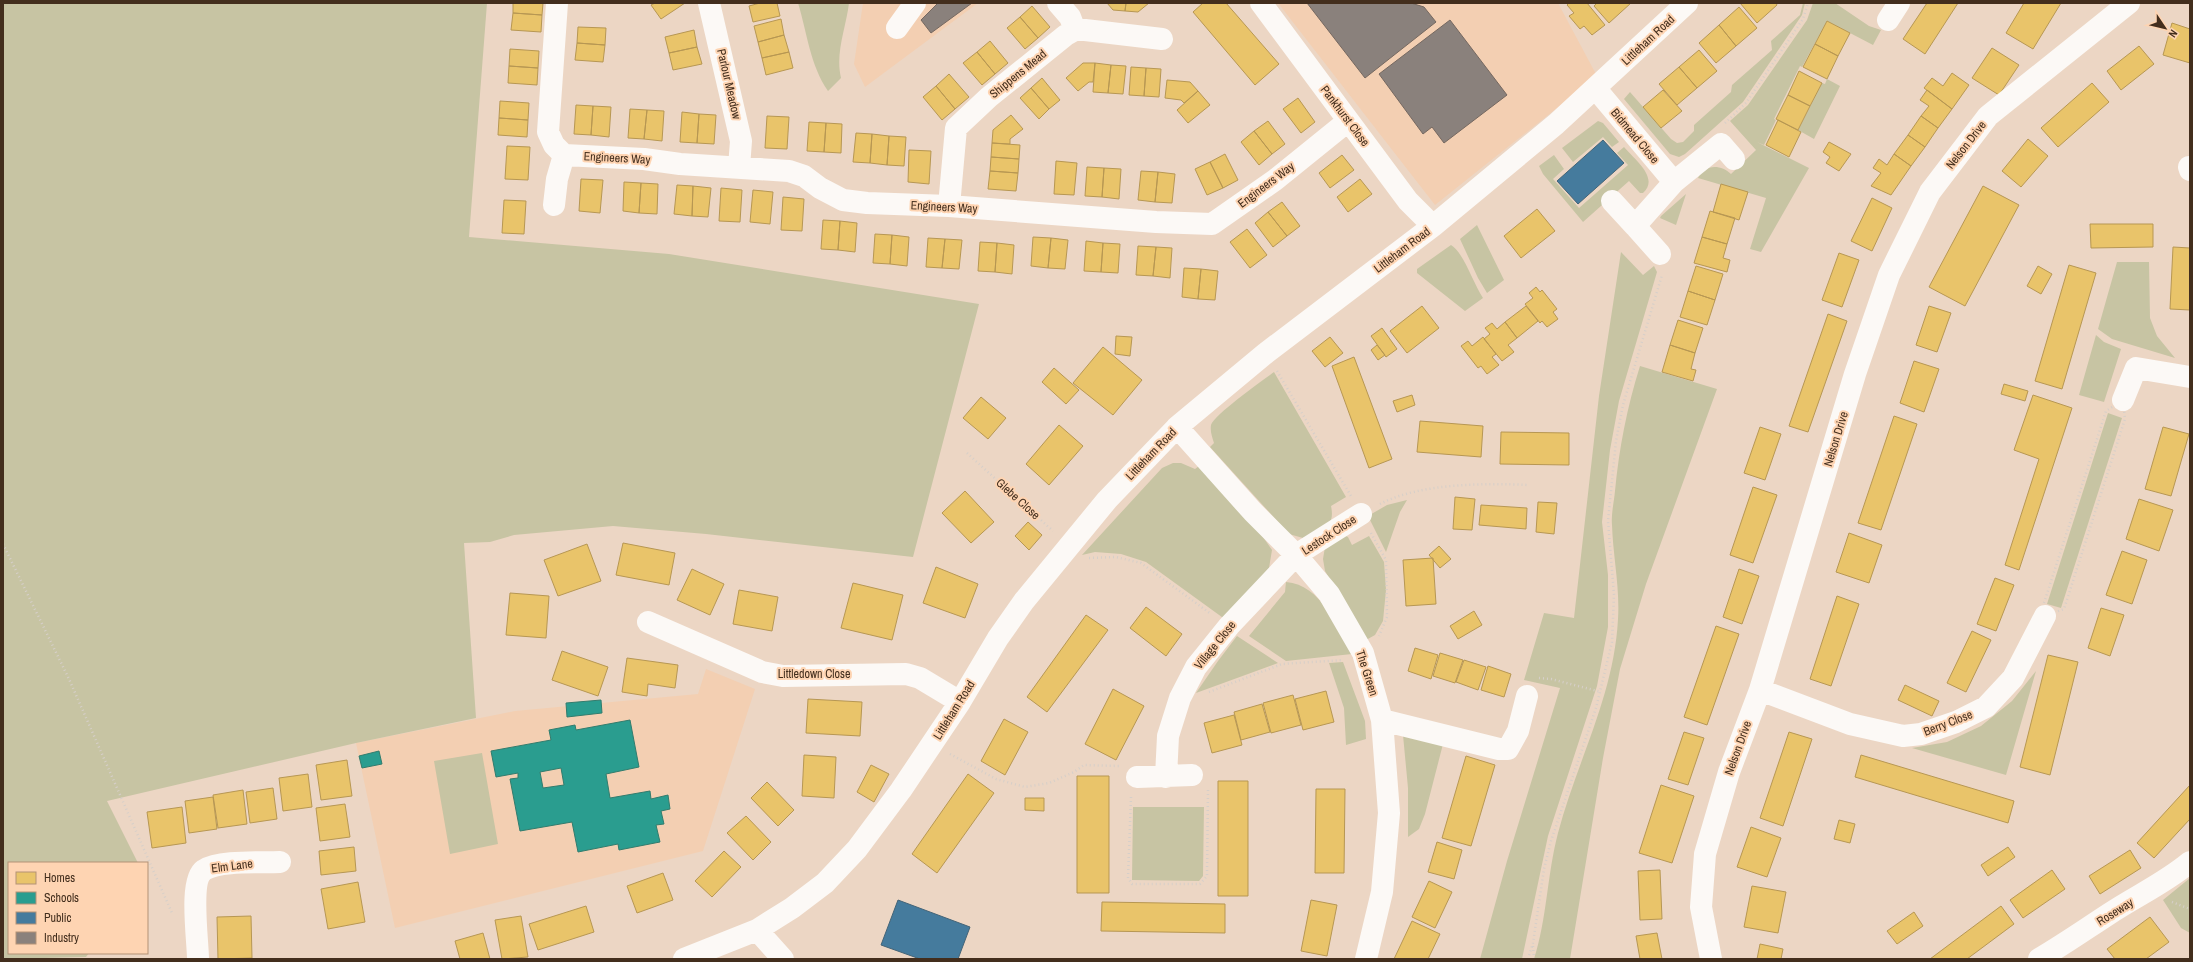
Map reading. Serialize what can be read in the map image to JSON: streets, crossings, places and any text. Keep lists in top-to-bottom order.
{
  "streets": {
    "street": [
      "Littleham Road",
      "Shippens Mead",
      "Parlour Meadow",
      "Pankhurst Close",
      "Bidmead Close",
      "Nelson Drive",
      "Engineers Way",
      "Lestock Close",
      "Village Close",
      "The Green",
      "Littledown Close",
      "Berry Close",
      "Elm Lane",
      "Roseway"
    ],
    "path": ["Glebe Close"]
  },
  "crossings": [
    ["Littleham Road", "Pankhurst Close"],
    ["Littleham Road", "Bidmead Close"],
    ["Littleham Road", "Glebe Close"],
    ["Littleham Road", "The Green"],
    ["Littleham Road", "Littledown Close"],
    ["Shippens Mead", "Engineers Way"],
    ["Parlour Meadow", "Engineers Way"],
    ["Pankhurst Close", "Engineers Way"],
    ["Nelson Drive", "Berry Close"],
    ["Glebe Close", "Village Close"],
    ["Lestock Close", "Village Close"],
    ["Lestock Close", "The Green"],
    ["Village Close", "The Green"]
  ],
  "legend": [
    "Homes",
    "Schools",
    "Public",
    "Industry"
  ],
  "north": "bottom right"
}
